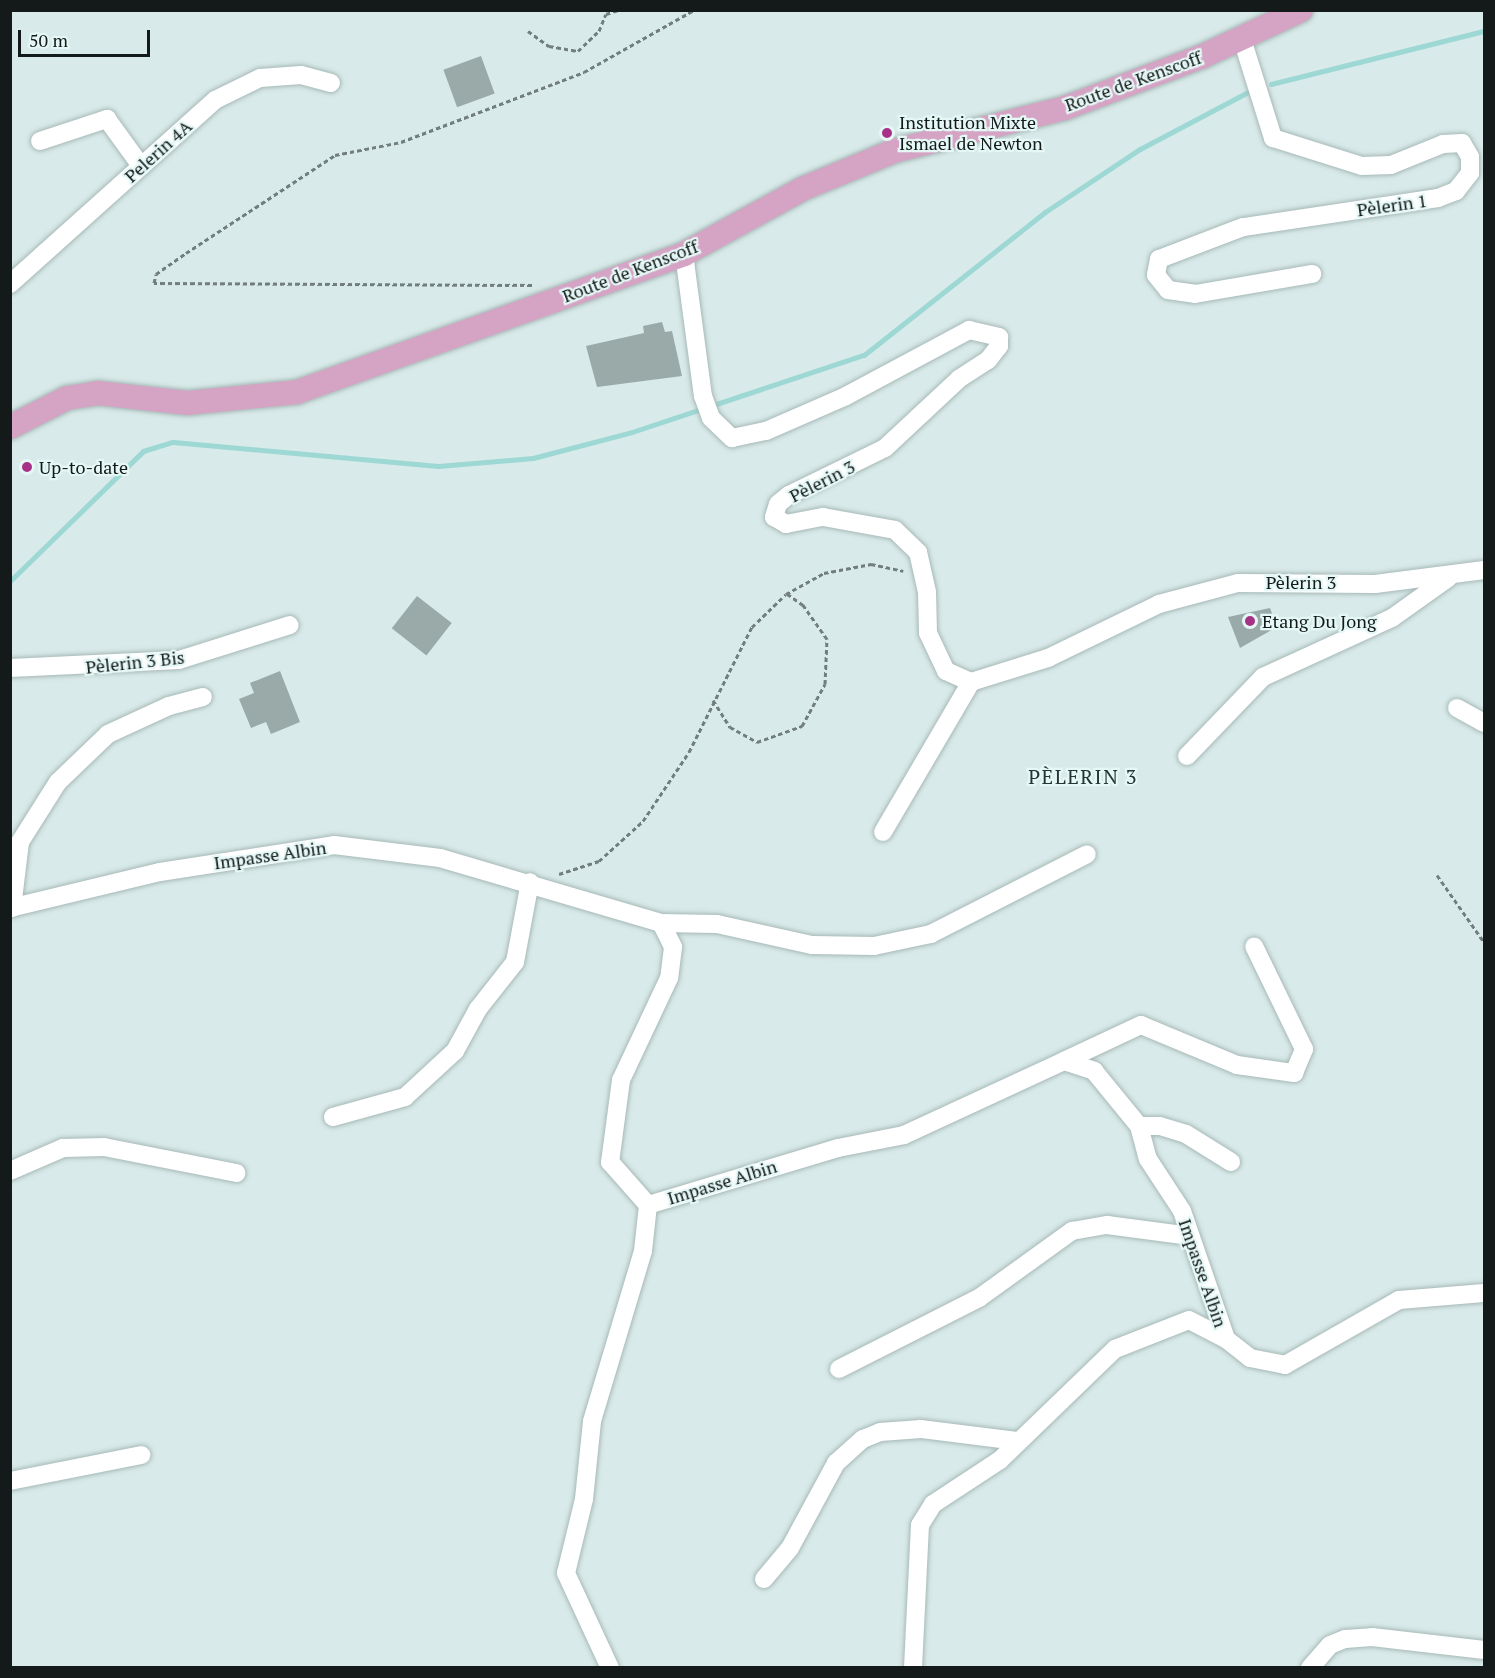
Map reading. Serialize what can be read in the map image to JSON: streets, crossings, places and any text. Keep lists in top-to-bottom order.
{
  "streets": {
    "main road": ["Route de Kenscoff"],
    "street": [
      "Pelerin 4A",
      "Pèlerin 1",
      "Pèlerin 3",
      "Pèlerin 3 Bis",
      "Impasse Albin"
    ]
  },
  "crossings": [
    ["Route de Kenscoff", "Pèlerin 1"],
    ["Route de Kenscoff", "Pèlerin 3"]
  ],
  "districts": ["PÈLERIN 3"],
  "places": ["Institution Mixte Ismael de Newton", "Up-to-date", "Etang Du Jong"],
  "scale_bar": "50 m"
}
